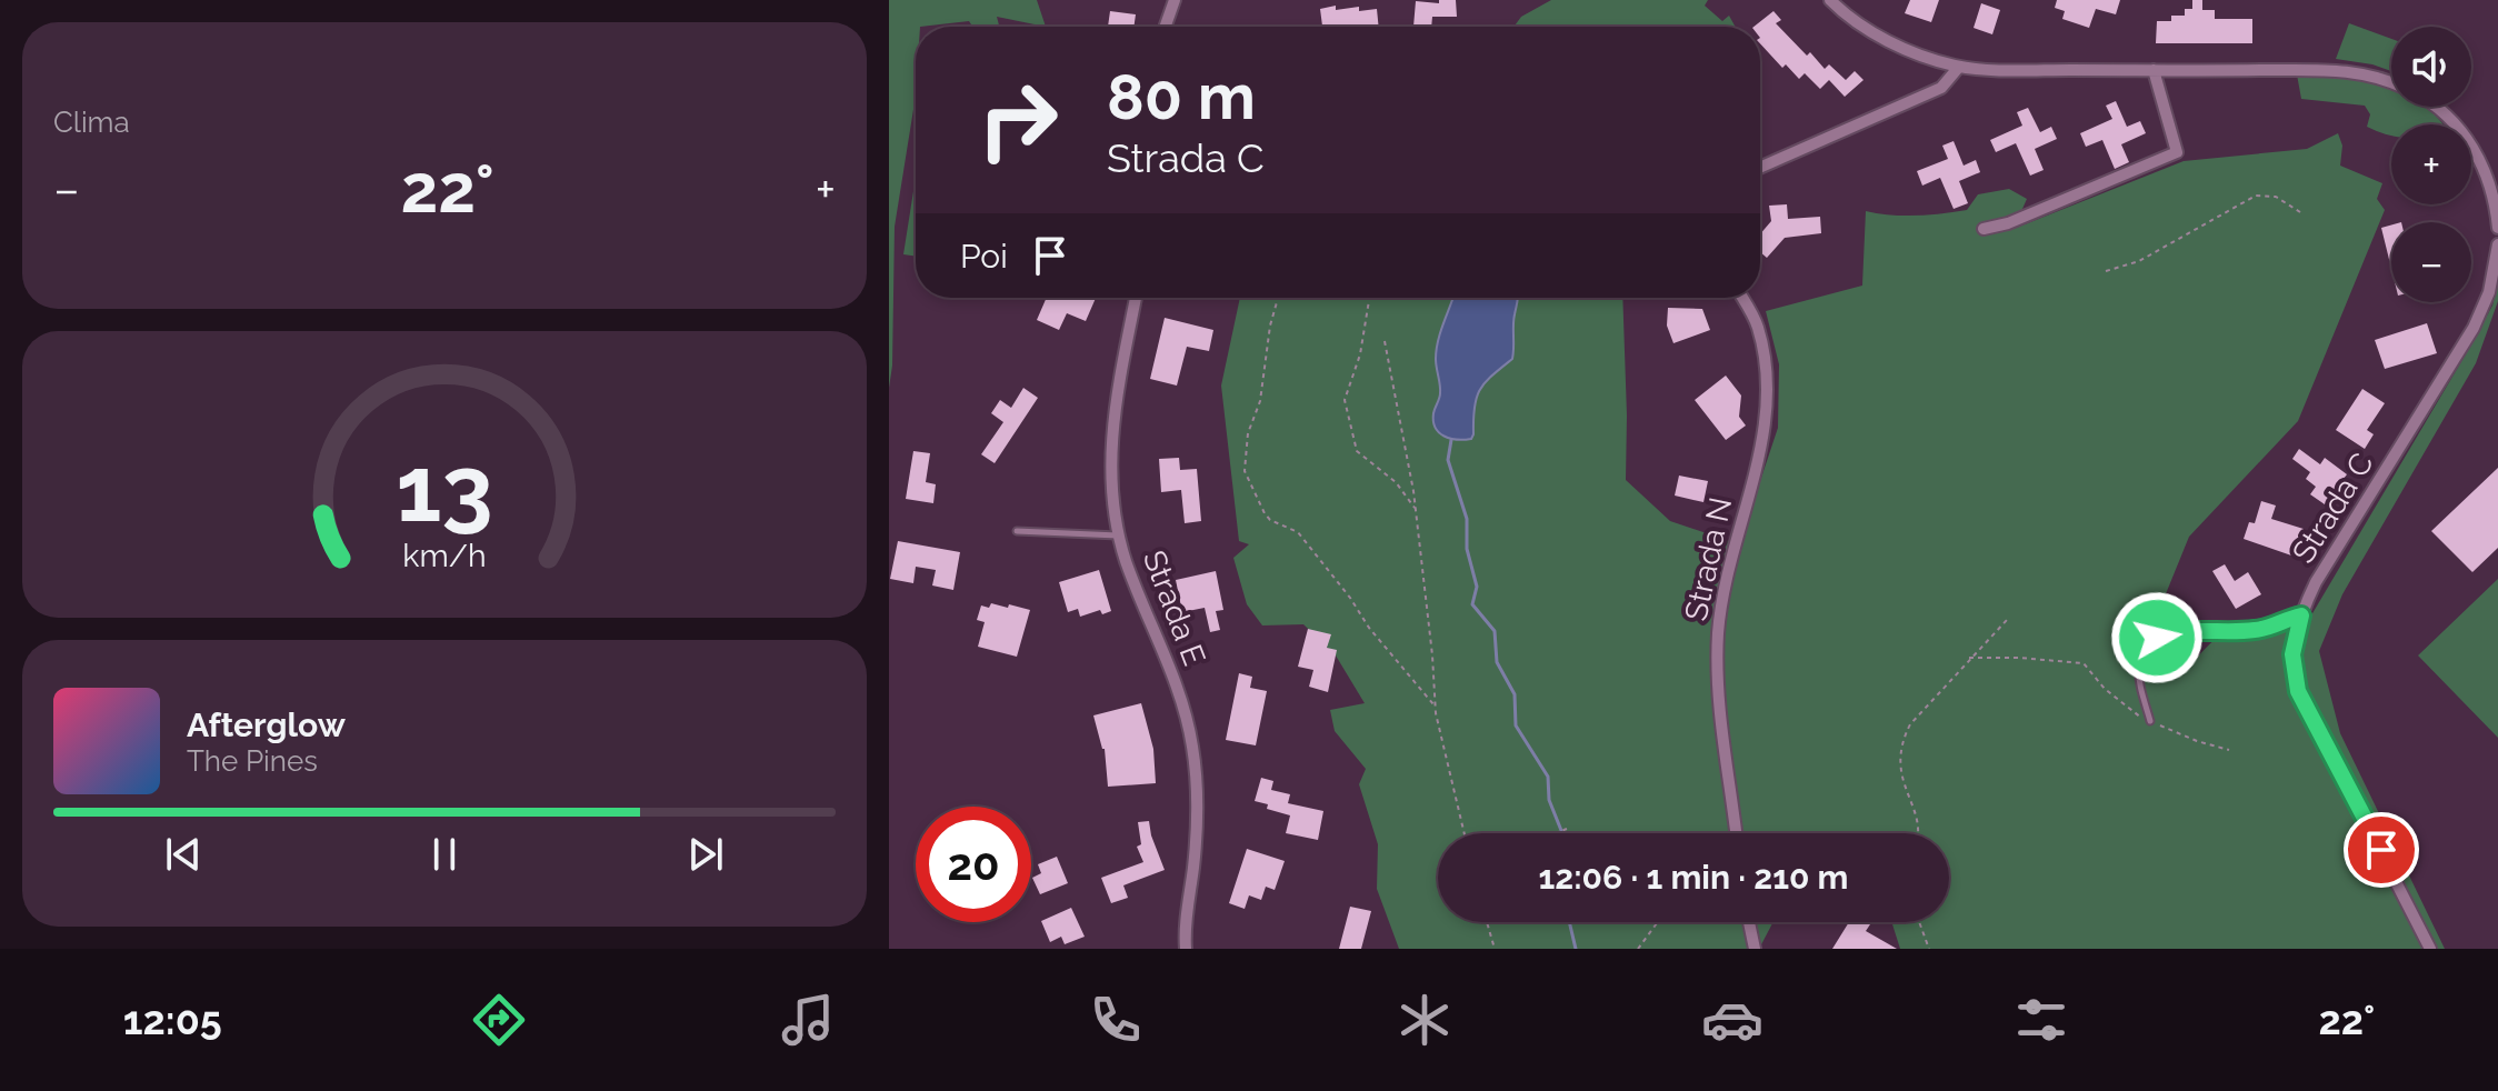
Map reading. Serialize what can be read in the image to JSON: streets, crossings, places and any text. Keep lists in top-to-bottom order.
{
  "streets": {
    "street": ["Strada C", "Strada N", "Strada E"]
  },
  "page": {
    "tile": "Clima",
    "map_buttons": ["+", "−"],
    "turn": ["80 m", "Strada C"],
    "heat": ["−", "22°", "+"],
    "then": "Poi",
    "song": ["Afterglow", "The Pines"],
    "limit": "20",
    "trip": "12:06 · 1 min · 210 m",
    "tabs": ["12:05", "22°"],
    "gauge": ["13", "km/h"]
  }
}
